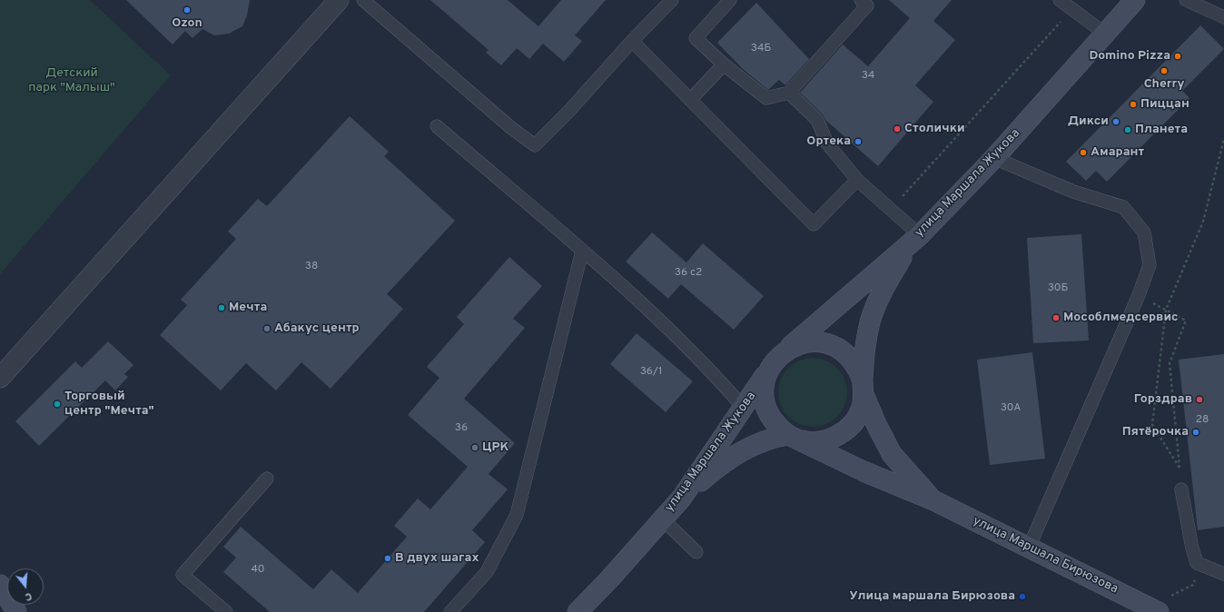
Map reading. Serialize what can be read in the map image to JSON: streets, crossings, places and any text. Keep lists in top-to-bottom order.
{
  "streets": {
    "street": ["улица Маршала Жукова", "улица Маршала Бирюзова"]
  },
  "crossings": [
    ["улица Маршала Жукова", "улица Маршала Бирюзова"]
  ],
  "parks": ["Детский парк \"Малыш\""],
  "places": [
    "Ozon",
    "Domino Pizza",
    "Cherry",
    "Пиццан",
    "Дикси",
    "Столички",
    "Планета",
    "Ортека",
    "Амарант",
    "Мечта",
    "Мособлмедсервис",
    "Абакус центр",
    "Горздрав",
    "Торговый центр \"Мечта\"",
    "Пятёрочка",
    "ЦРК",
    "В двух шагах",
    "Улица маршала Бирюзова"
  ],
  "house_numbers": [
    "34Б",
    "34",
    "38",
    "36 с2",
    "30Б",
    "36/1",
    "30А",
    "28",
    "36",
    "40"
  ],
  "north": "bottom"
}
